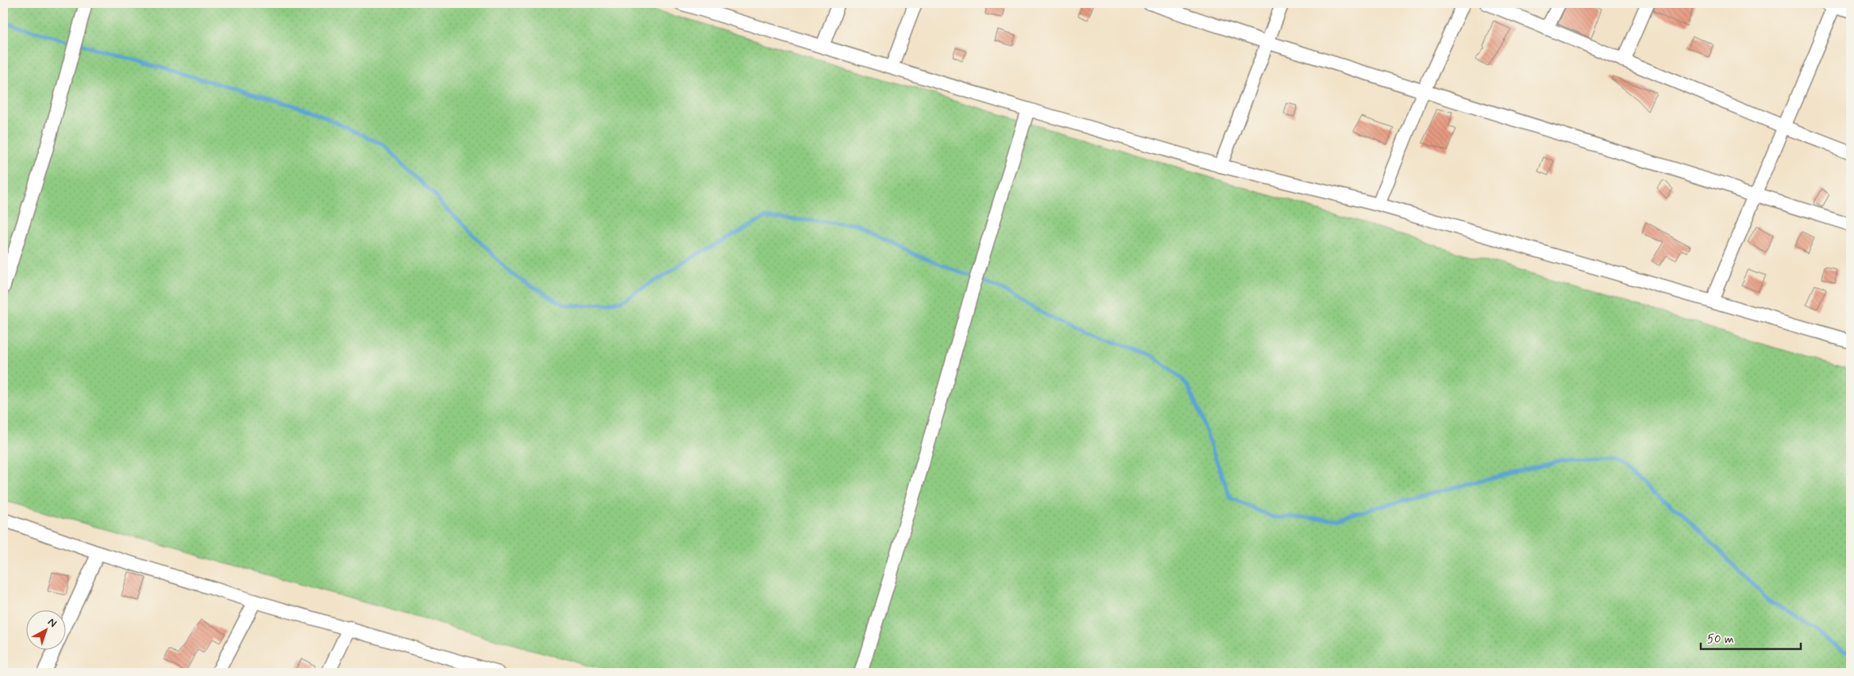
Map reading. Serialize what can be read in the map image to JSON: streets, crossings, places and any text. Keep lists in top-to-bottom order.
{
  "scale_bar": "50 m",
  "north": "top right"
}
